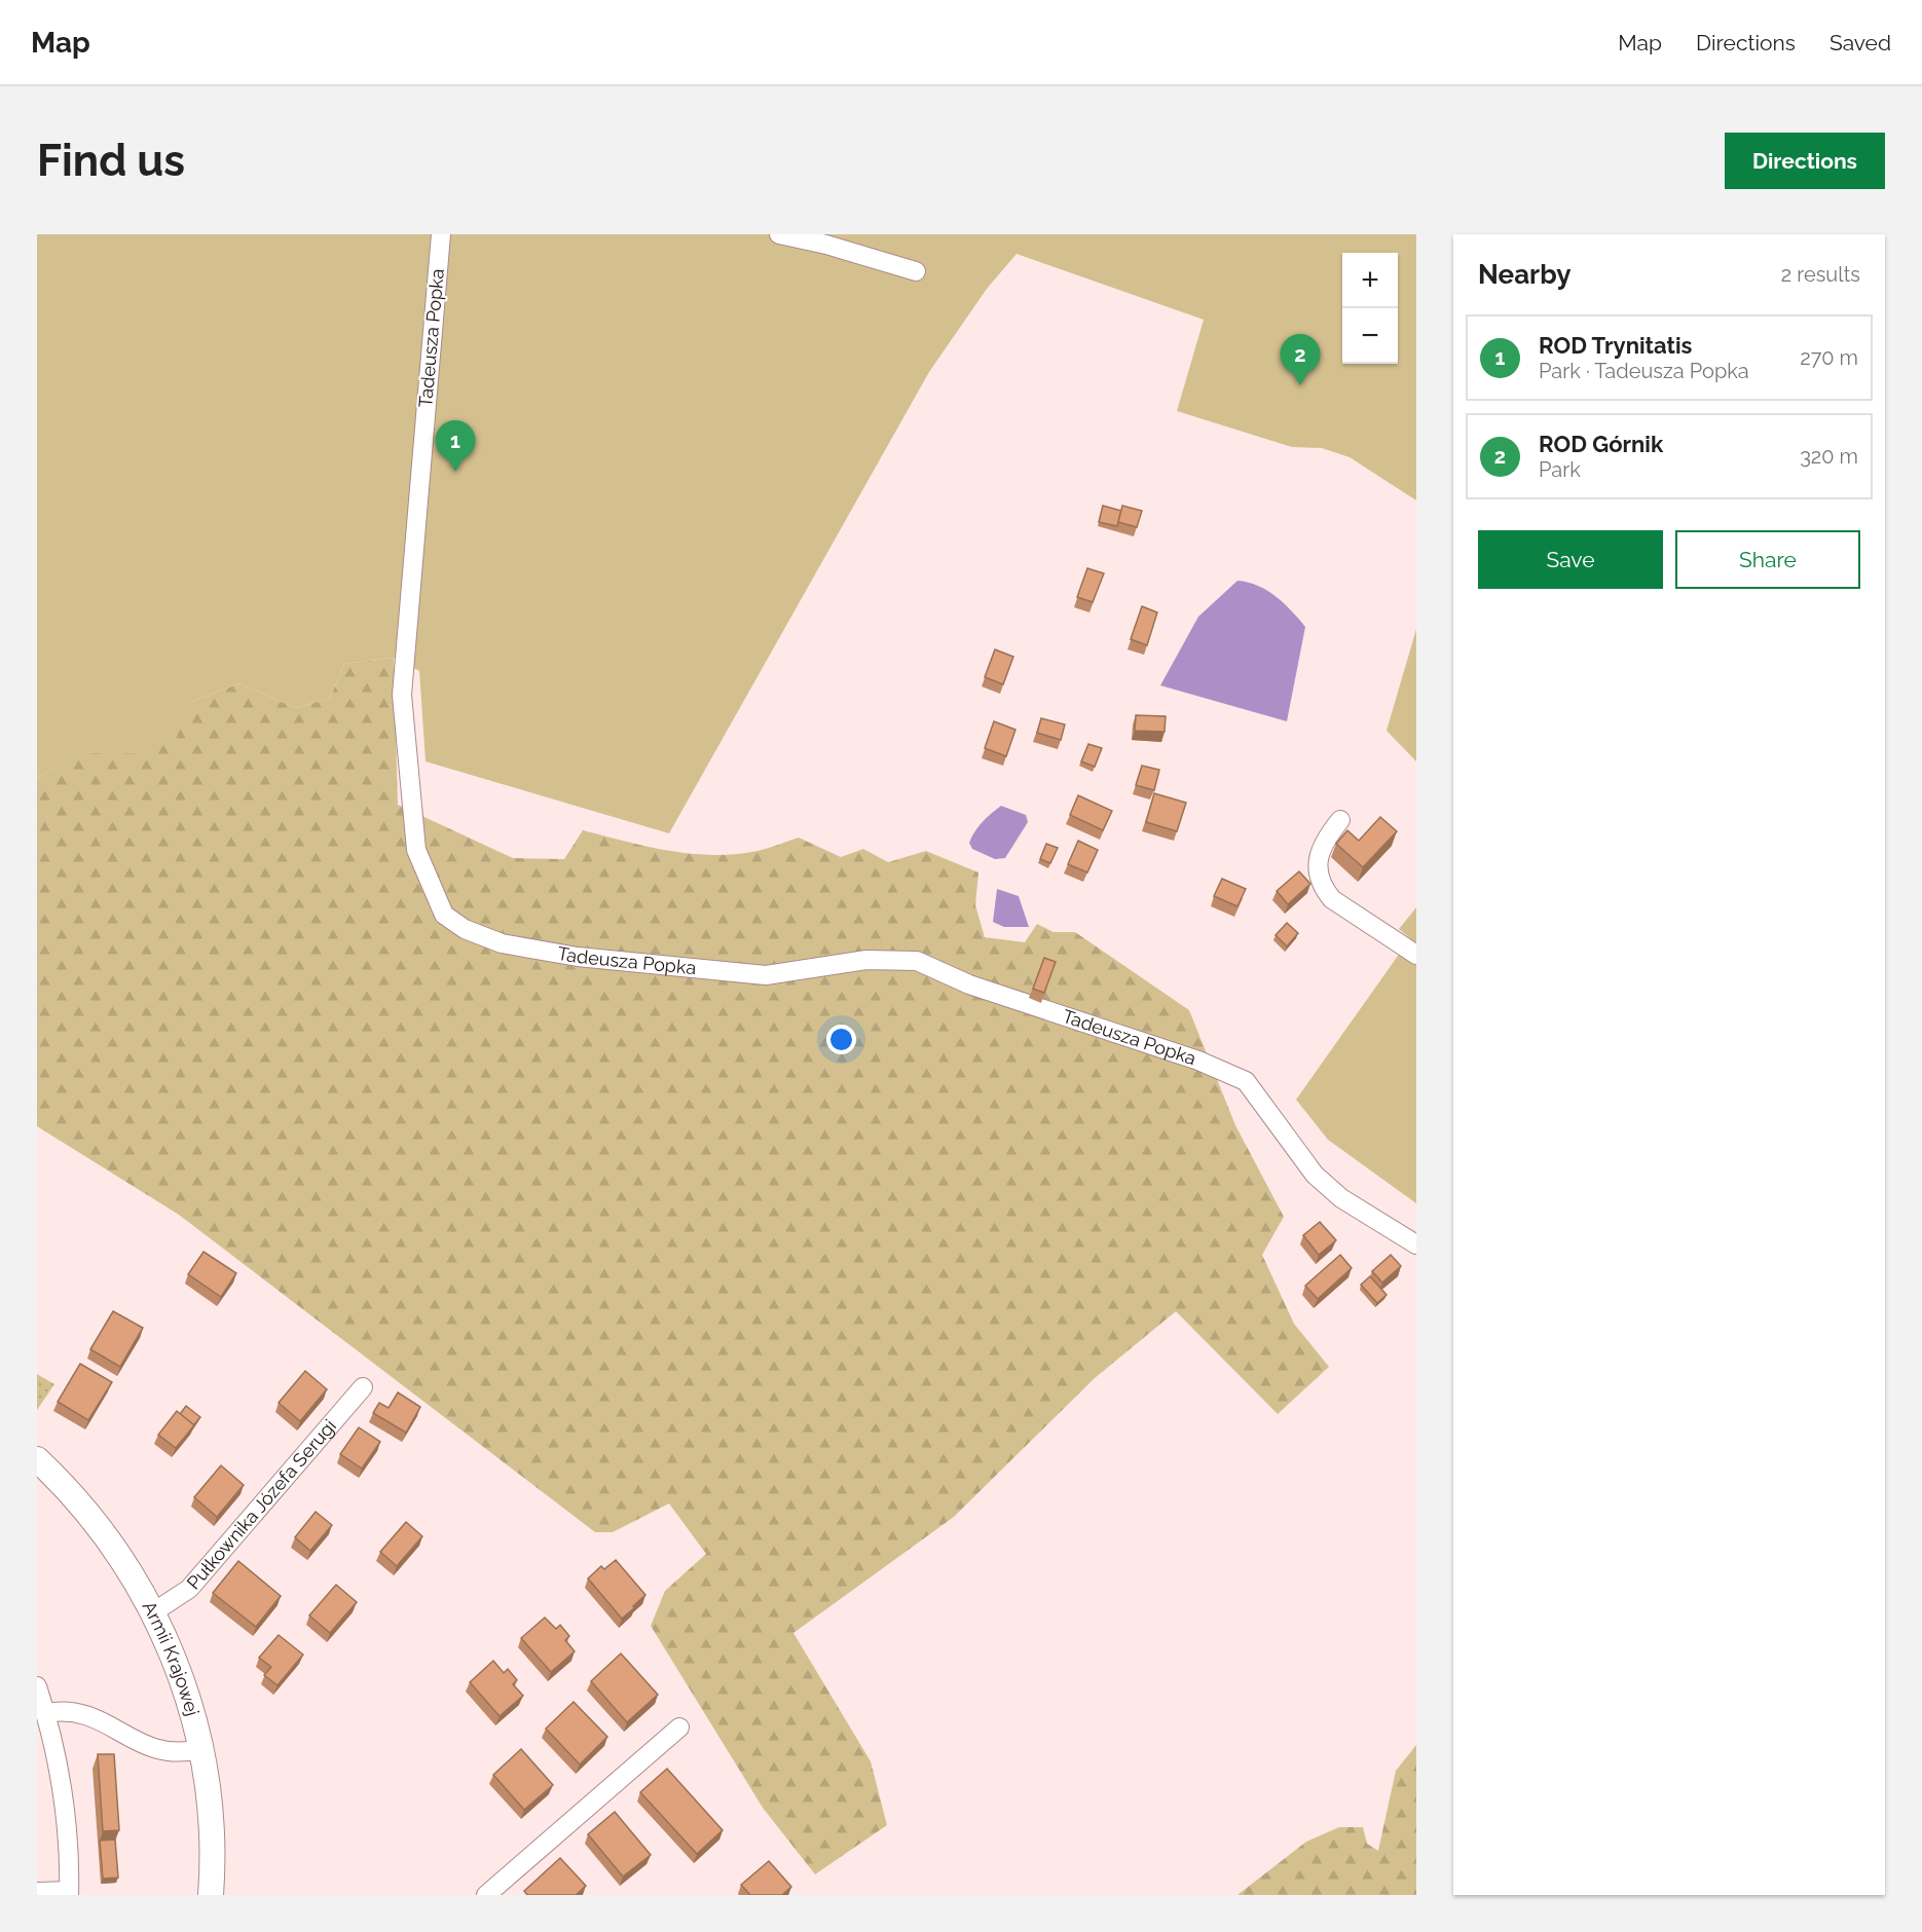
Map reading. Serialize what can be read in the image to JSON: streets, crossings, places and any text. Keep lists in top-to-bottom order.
{
  "streets": {
    "main road": ["Armii Krajowej"],
    "street": ["Tadeusza Popka", "Pułkownika Józefa Serugi"]
  },
  "crossings": [
    ["Pułkownika Józefa Serugi", "Armii Krajowej"]
  ],
  "page": {
    "header": "Map",
    "nav": ["Map", "Directions", "Saved"],
    "buttons": [
      "Directions",
      ["Save", "Share"]
    ],
    "title": "Find us",
    "heading": ["Nearby", "2 results"],
    "map_buttons": ["+", "−"],
    "list": [
      {
        "mark": "1",
        "name": "ROD Trynitatis",
        "note": "Park · Tadeusza Popka",
        "value": "270 m"
      },
      {
        "mark": "2",
        "name": "ROD Górnik",
        "note": "Park",
        "value": "320 m"
      }
    ],
    "pins": ["2", "1"]
  }
}
